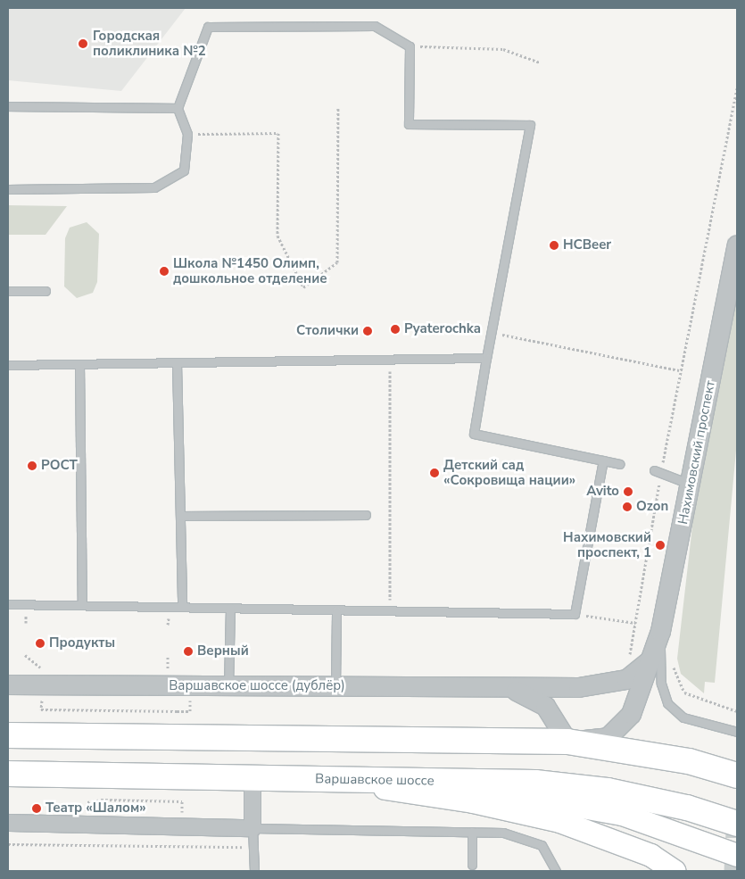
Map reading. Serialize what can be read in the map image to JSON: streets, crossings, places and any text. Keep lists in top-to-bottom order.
{
  "streets": {
    "main road": ["Варшавское шоссе"],
    "street": ["Нахимовский проспект", "Варшавское шоссе (дублёр)"]
  },
  "crossings": [
    ["Нахимовский проспект", "Варшавское шоссе (дублёр)"]
  ],
  "places": [
    "Городская поликлиника №2",
    "HCBeer",
    "Школа №1450 Олимп, дошкольное отделение",
    "Pyaterochka",
    "Столички",
    "РОСТ",
    "Детский сад «Сокровища нации»",
    "Avito",
    "Ozon",
    "Нахимовский проспект, 1",
    "Продукты",
    "Верный",
    "Театр «Шалом»"
  ]
}
